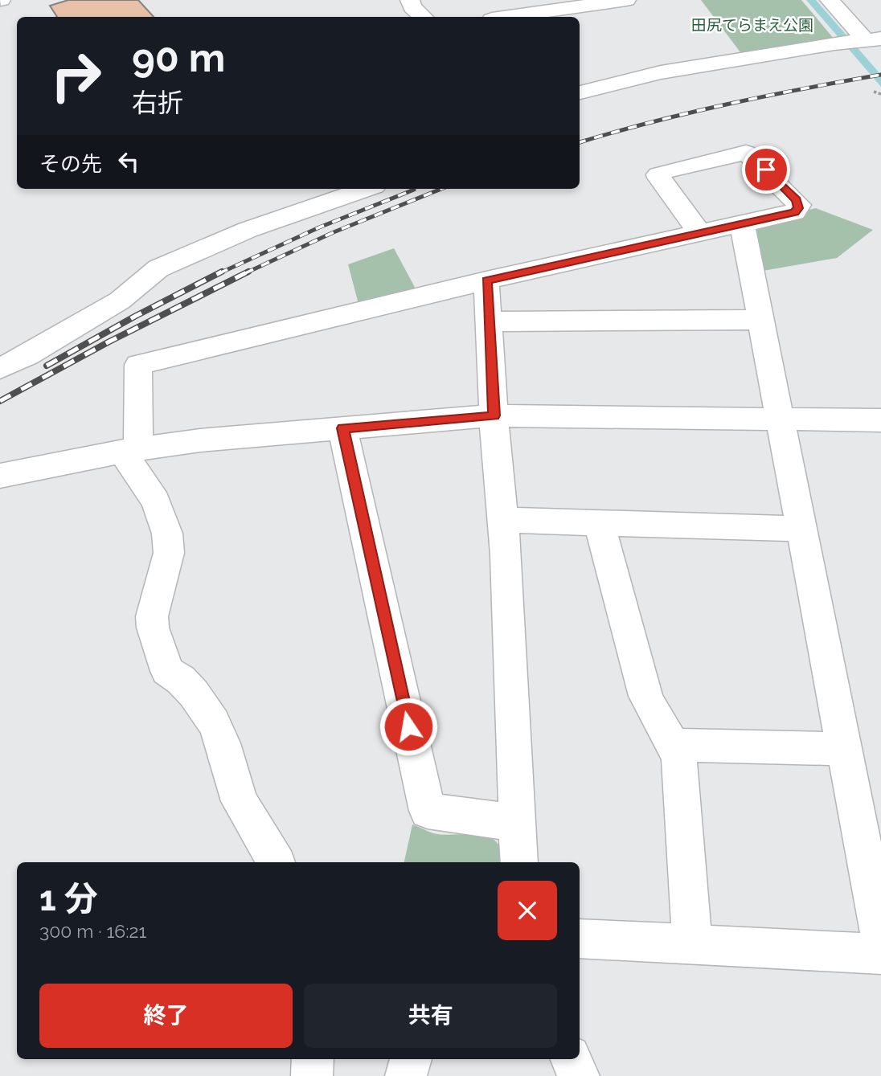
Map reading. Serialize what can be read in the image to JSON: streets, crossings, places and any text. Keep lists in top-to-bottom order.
{
  "parks": ["田尻てらまえ公園"],
  "page": {
    "turn": ["90 m", "右折"],
    "then": "その先",
    "heading": ["1 分", "300 m · 16:21"],
    "buttons": ["終了", "共有"]
  }
}
